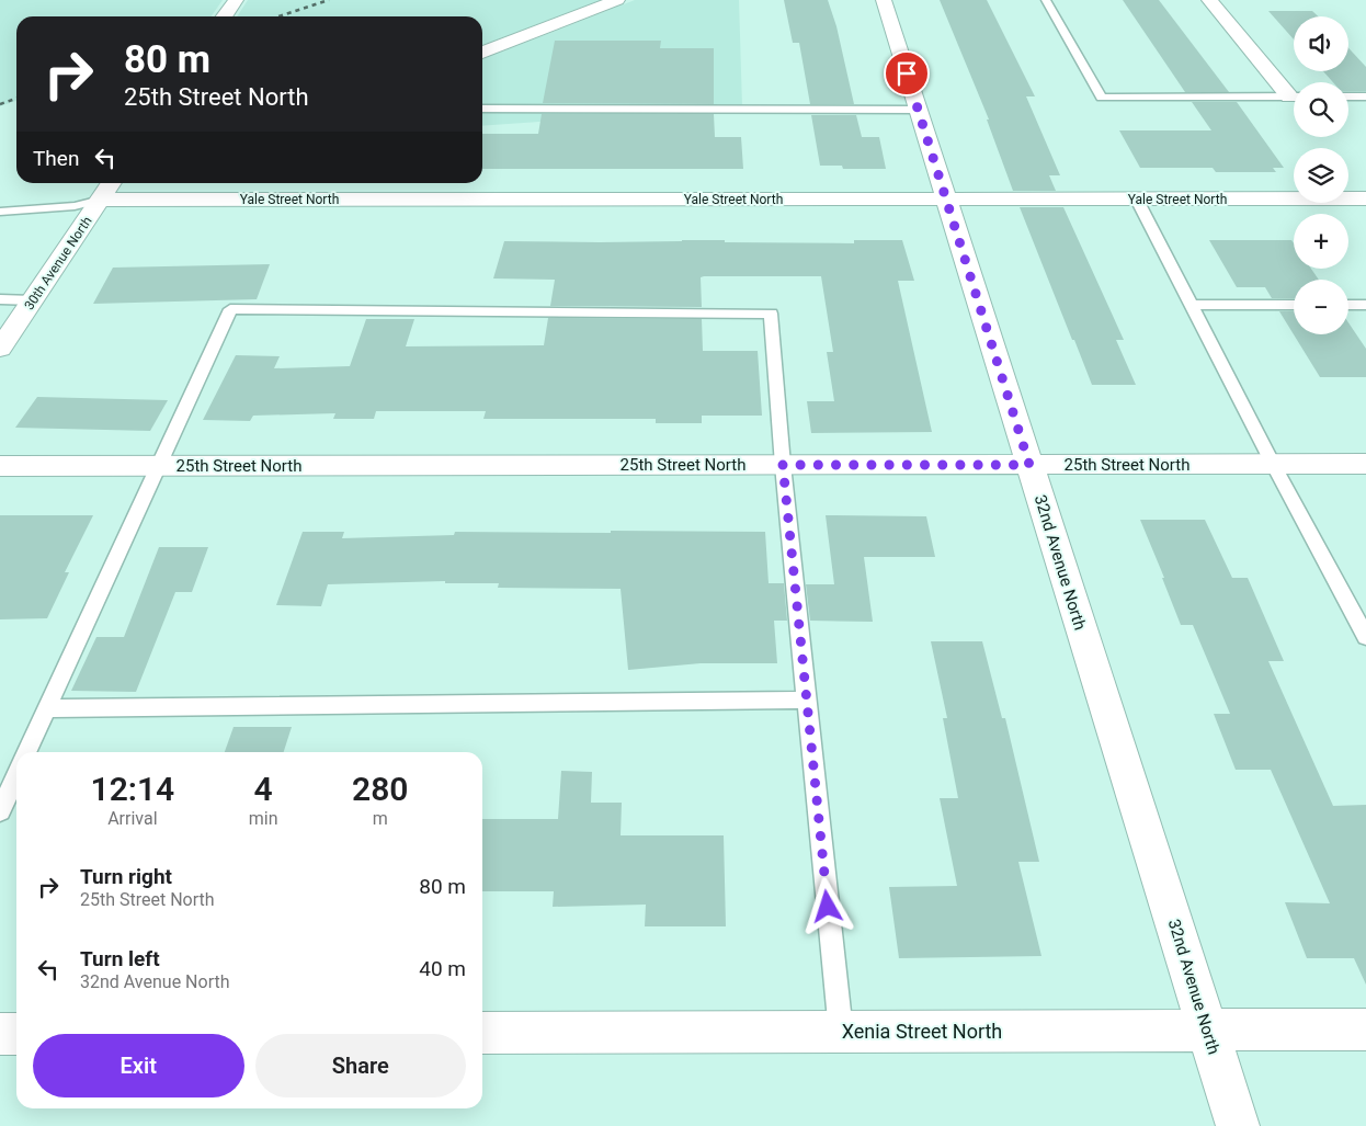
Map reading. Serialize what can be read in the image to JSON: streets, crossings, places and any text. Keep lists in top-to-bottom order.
{
  "streets": {
    "street": [
      "Yale Street North",
      "30th Avenue North",
      "25th Street North",
      "32nd Avenue North",
      "Xenia Street North"
    ]
  },
  "crossings": [
    ["Yale Street North", "30th Avenue North"],
    ["Yale Street North", "32nd Avenue North"],
    ["25th Street North", "32nd Avenue North"],
    ["32nd Avenue North", "Xenia Street North"]
  ],
  "page": {
    "map_buttons": ["+", "−"],
    "turn": ["80 m", "25th Street North"],
    "then": "Then",
    "eta": [
      "12:14",
      "Arrival",
      "4",
      "min",
      "280",
      "m"
    ],
    "list": [
      {
        "name": "Turn right",
        "note": "25th Street North",
        "value": "80 m"
      },
      {
        "name": "Turn left",
        "note": "32nd Avenue North",
        "value": "40 m"
      }
    ],
    "buttons": ["Exit", "Share"]
  }
}
